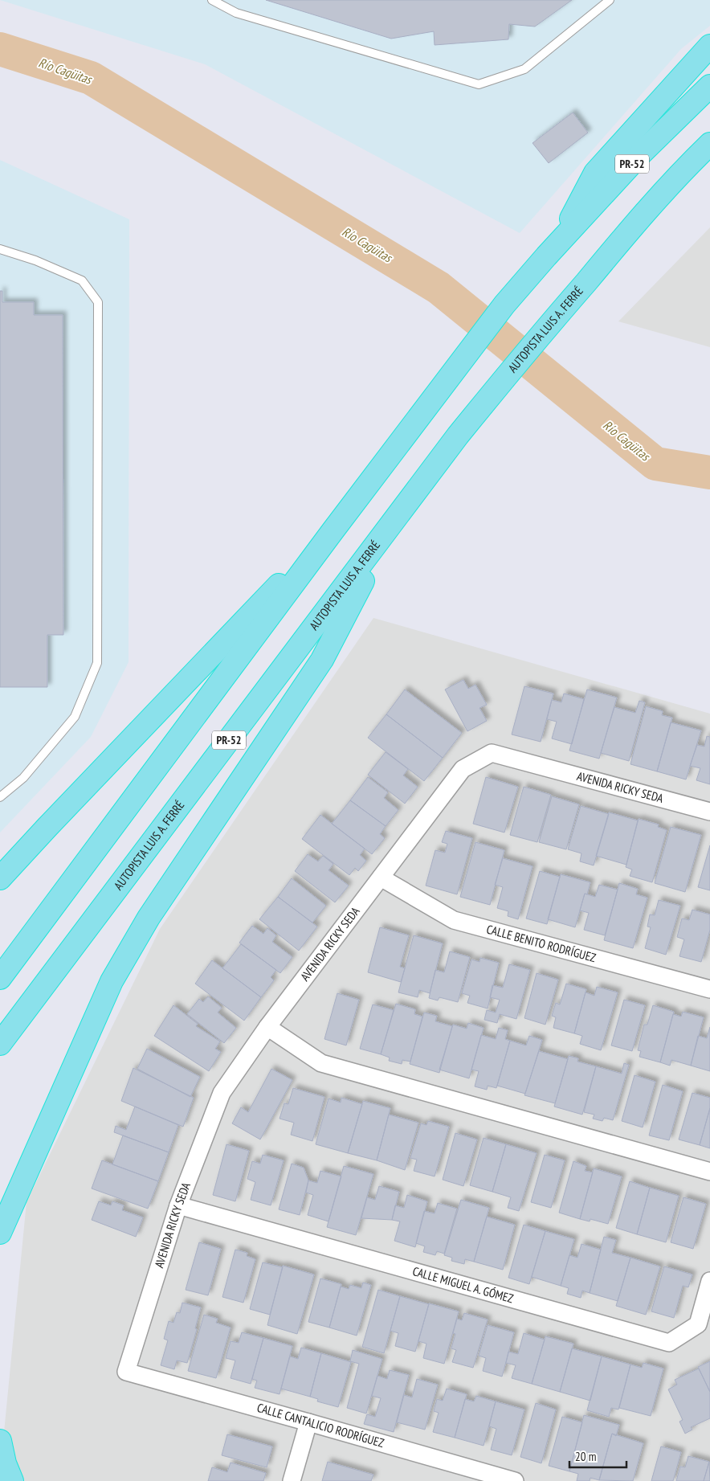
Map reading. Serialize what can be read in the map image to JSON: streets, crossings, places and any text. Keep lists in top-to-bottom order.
{
  "streets": {
    "highway": ["PR-52", "AUTOPISTA LUIS A. FERRÉ"],
    "street": [
      "AVENIDA RICKY SEDA",
      "CALLE BENITO RODRÍGUEZ",
      "CALLE MIGUEL A. GÓMEZ",
      "CALLE CANTALICIO RODRÍGUEZ"
    ]
  },
  "crossings": [
    ["AVENIDA RICKY SEDA", "CALLE BENITO RODRÍGUEZ"],
    ["AVENIDA RICKY SEDA", "CALLE MIGUEL A. GÓMEZ"],
    ["AVENIDA RICKY SEDA", "CALLE CANTALICIO RODRÍGUEZ"]
  ],
  "water": ["Río Cagüitas"],
  "scale_bar": "20 m"
}
